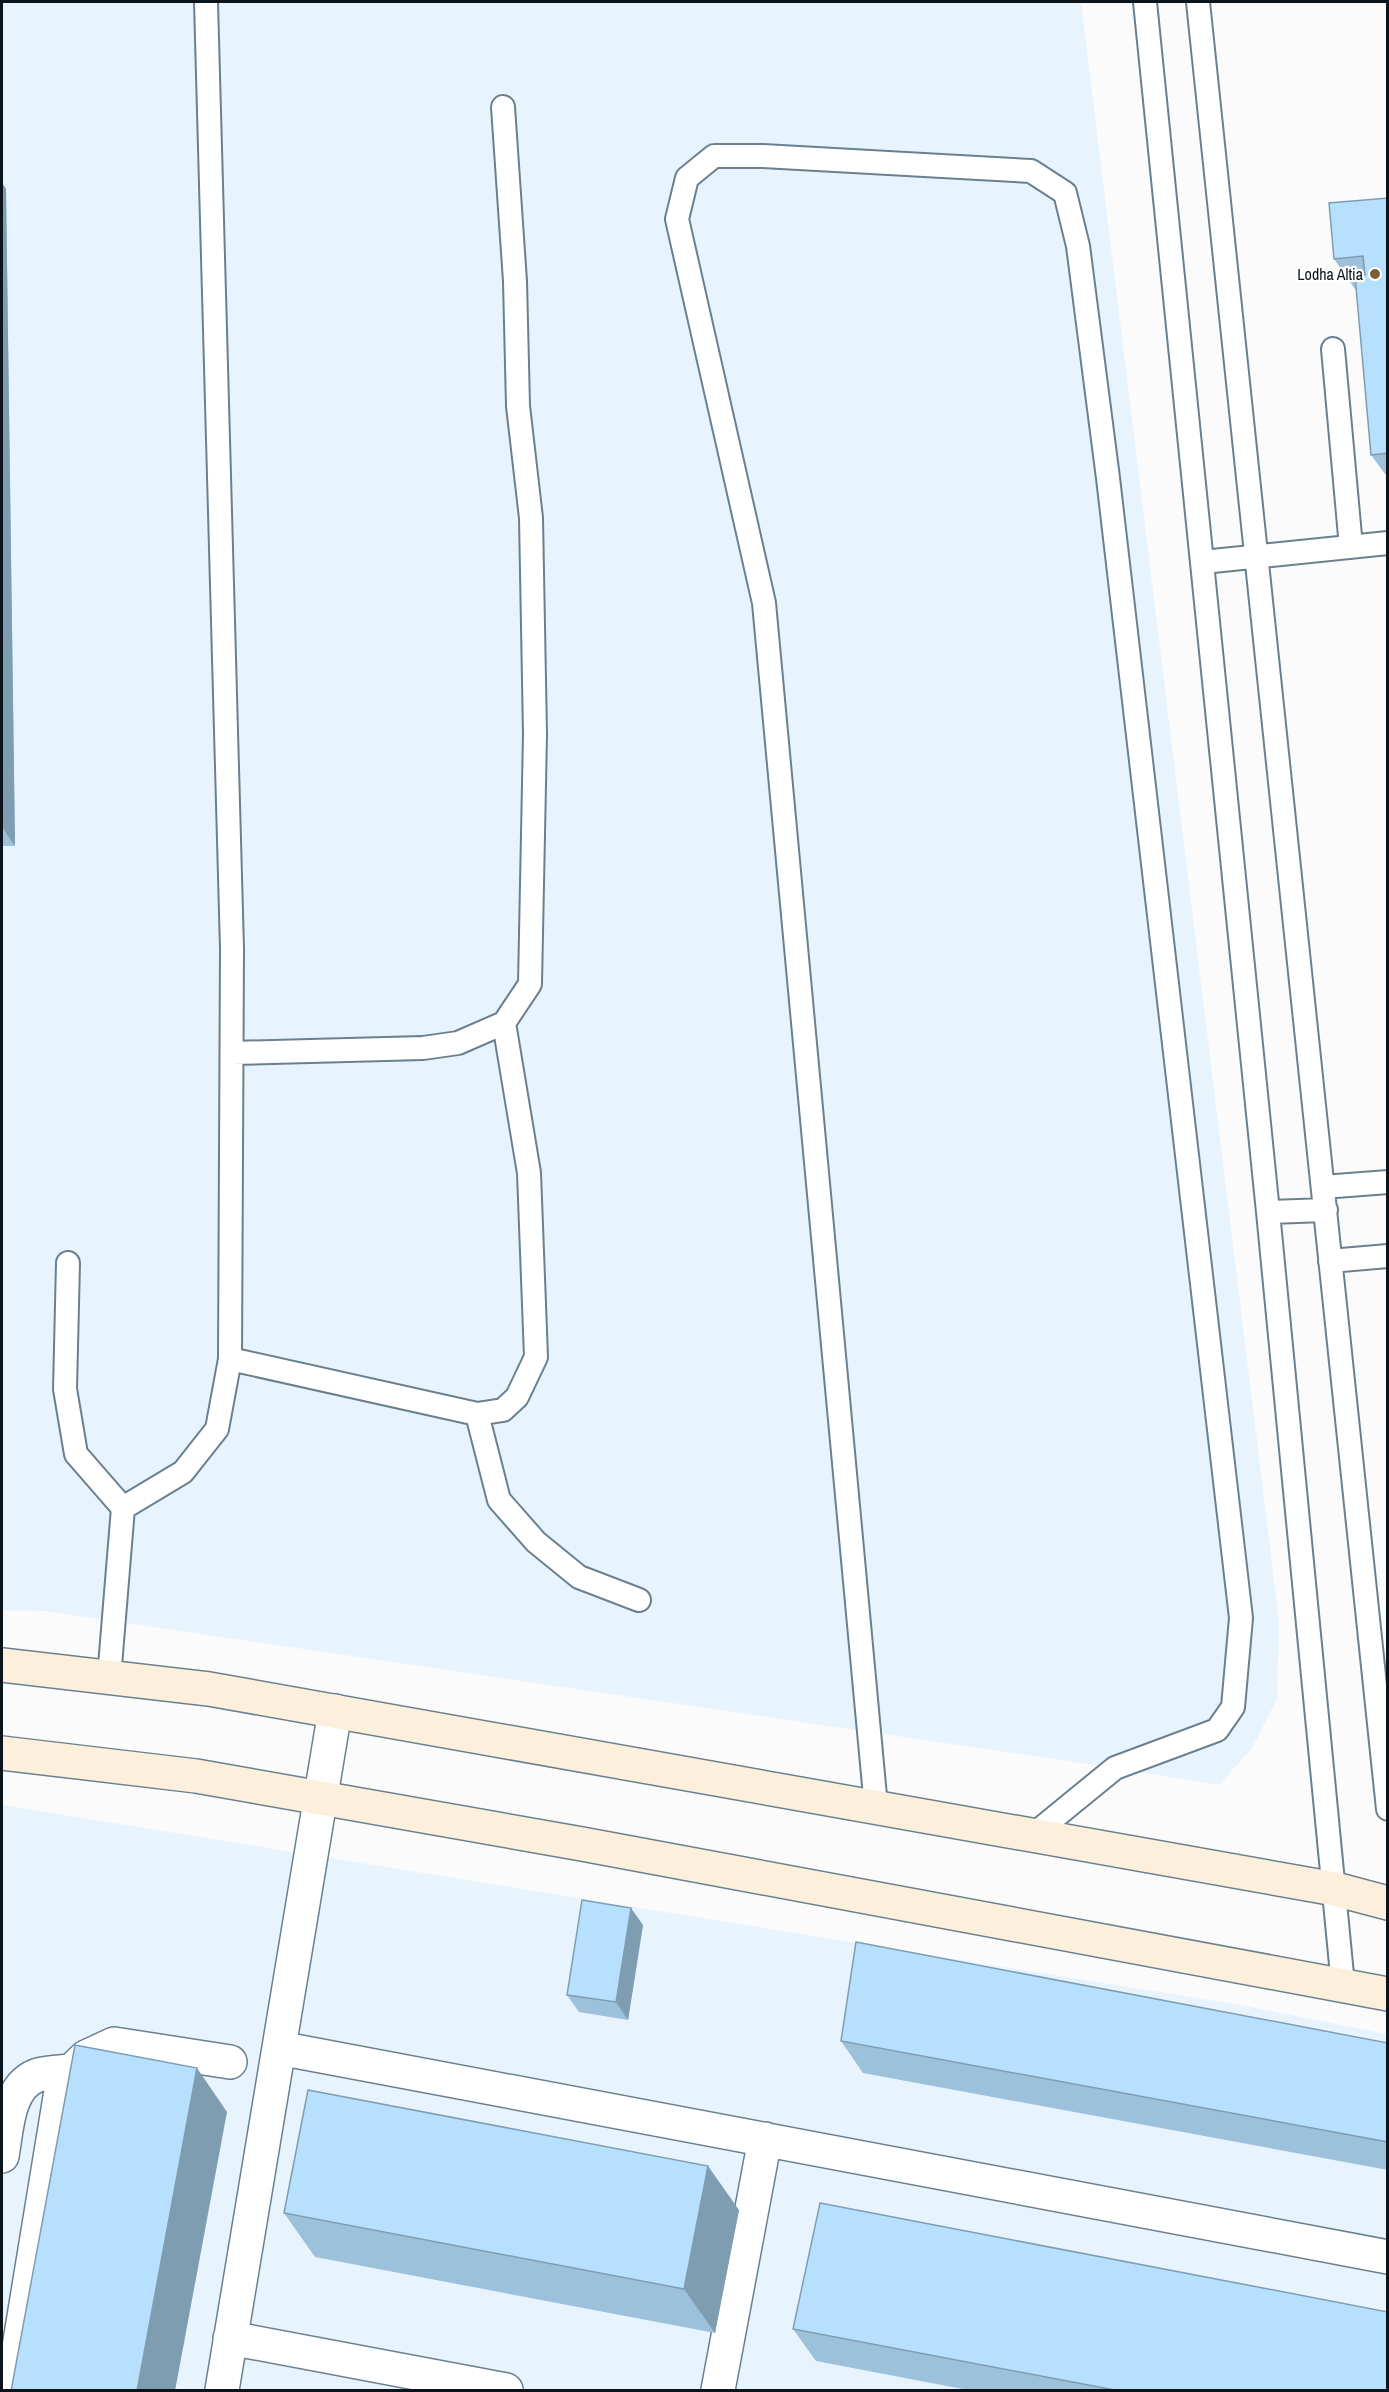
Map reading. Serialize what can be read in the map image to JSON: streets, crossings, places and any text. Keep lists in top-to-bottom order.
{
  "places": ["Lodha Altia"]
}
